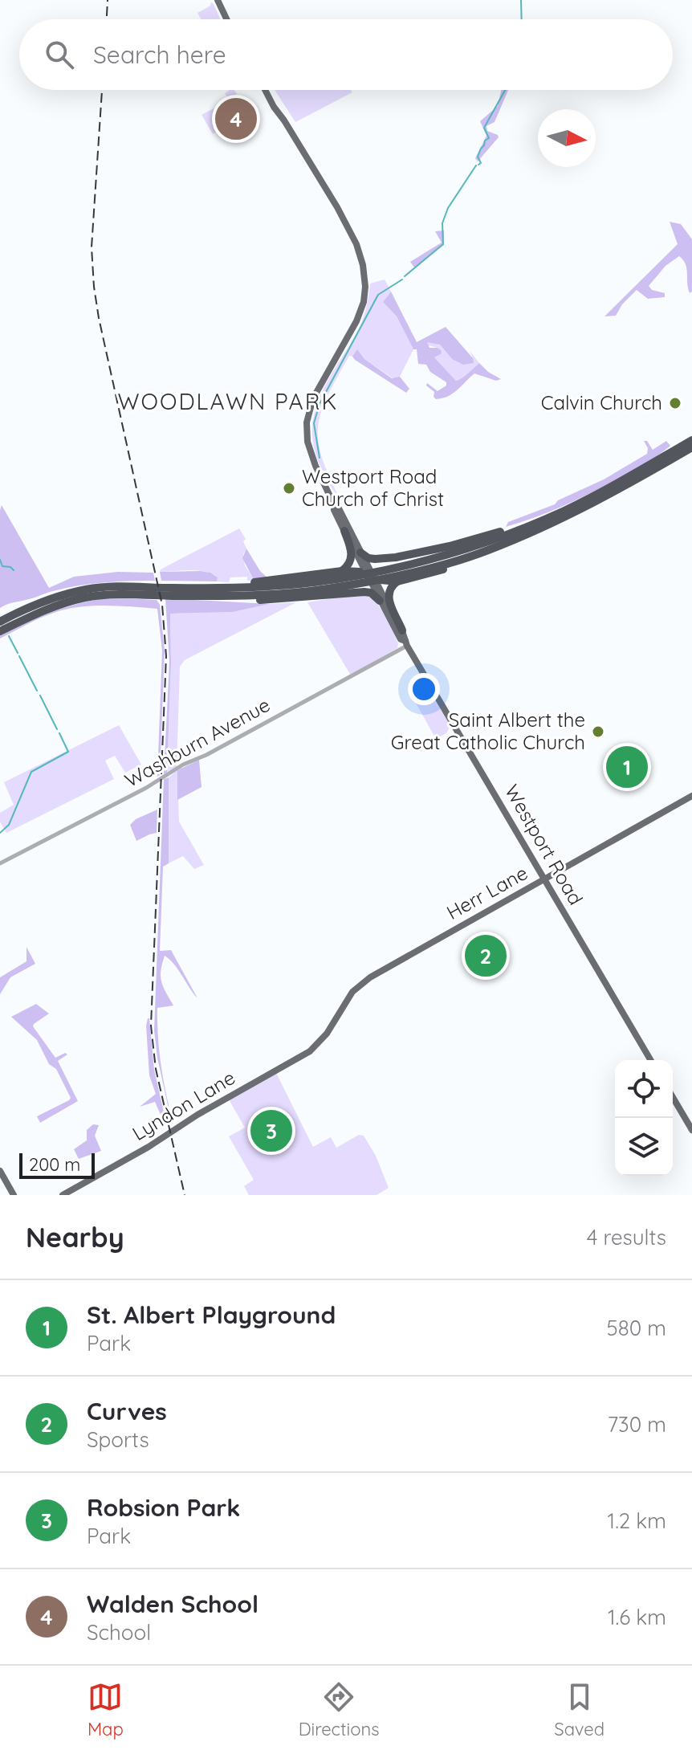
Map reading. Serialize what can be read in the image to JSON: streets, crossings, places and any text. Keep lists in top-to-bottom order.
{
  "streets": {
    "main road": ["Westport Road", "Herr Lane", "Lyndon Lane"],
    "street": ["Washburn Avenue"]
  },
  "crossings": [
    ["Washburn Avenue", "Westport Road"],
    ["Westport Road", "Herr Lane"],
    ["Herr Lane", "Lyndon Lane"]
  ],
  "districts": ["WOODLAWN PARK"],
  "places": ["Calvin Church", "Westport Road Church of Christ", "Saint Albert the Great Catholic Church"],
  "scale_bar": "200 m",
  "north": "right",
  "page": {
    "search": "Search here",
    "pins": [
      "4",
      "1",
      "2",
      "3"
    ],
    "scale": "200 m",
    "heading": ["Nearby", "4 results"],
    "list": [
      {
        "mark": "1",
        "name": "St. Albert Playground",
        "note": "Park",
        "value": "580 m"
      },
      {
        "mark": "2",
        "name": "Curves",
        "note": "Sports",
        "value": "730 m"
      },
      {
        "mark": "3",
        "name": "Robsion Park",
        "note": "Park",
        "value": "1.2 km"
      },
      {
        "mark": "4",
        "name": "Walden School",
        "note": "School",
        "value": "1.6 km"
      }
    ],
    "nav": ["Map", "Directions", "Saved"]
  }
}
